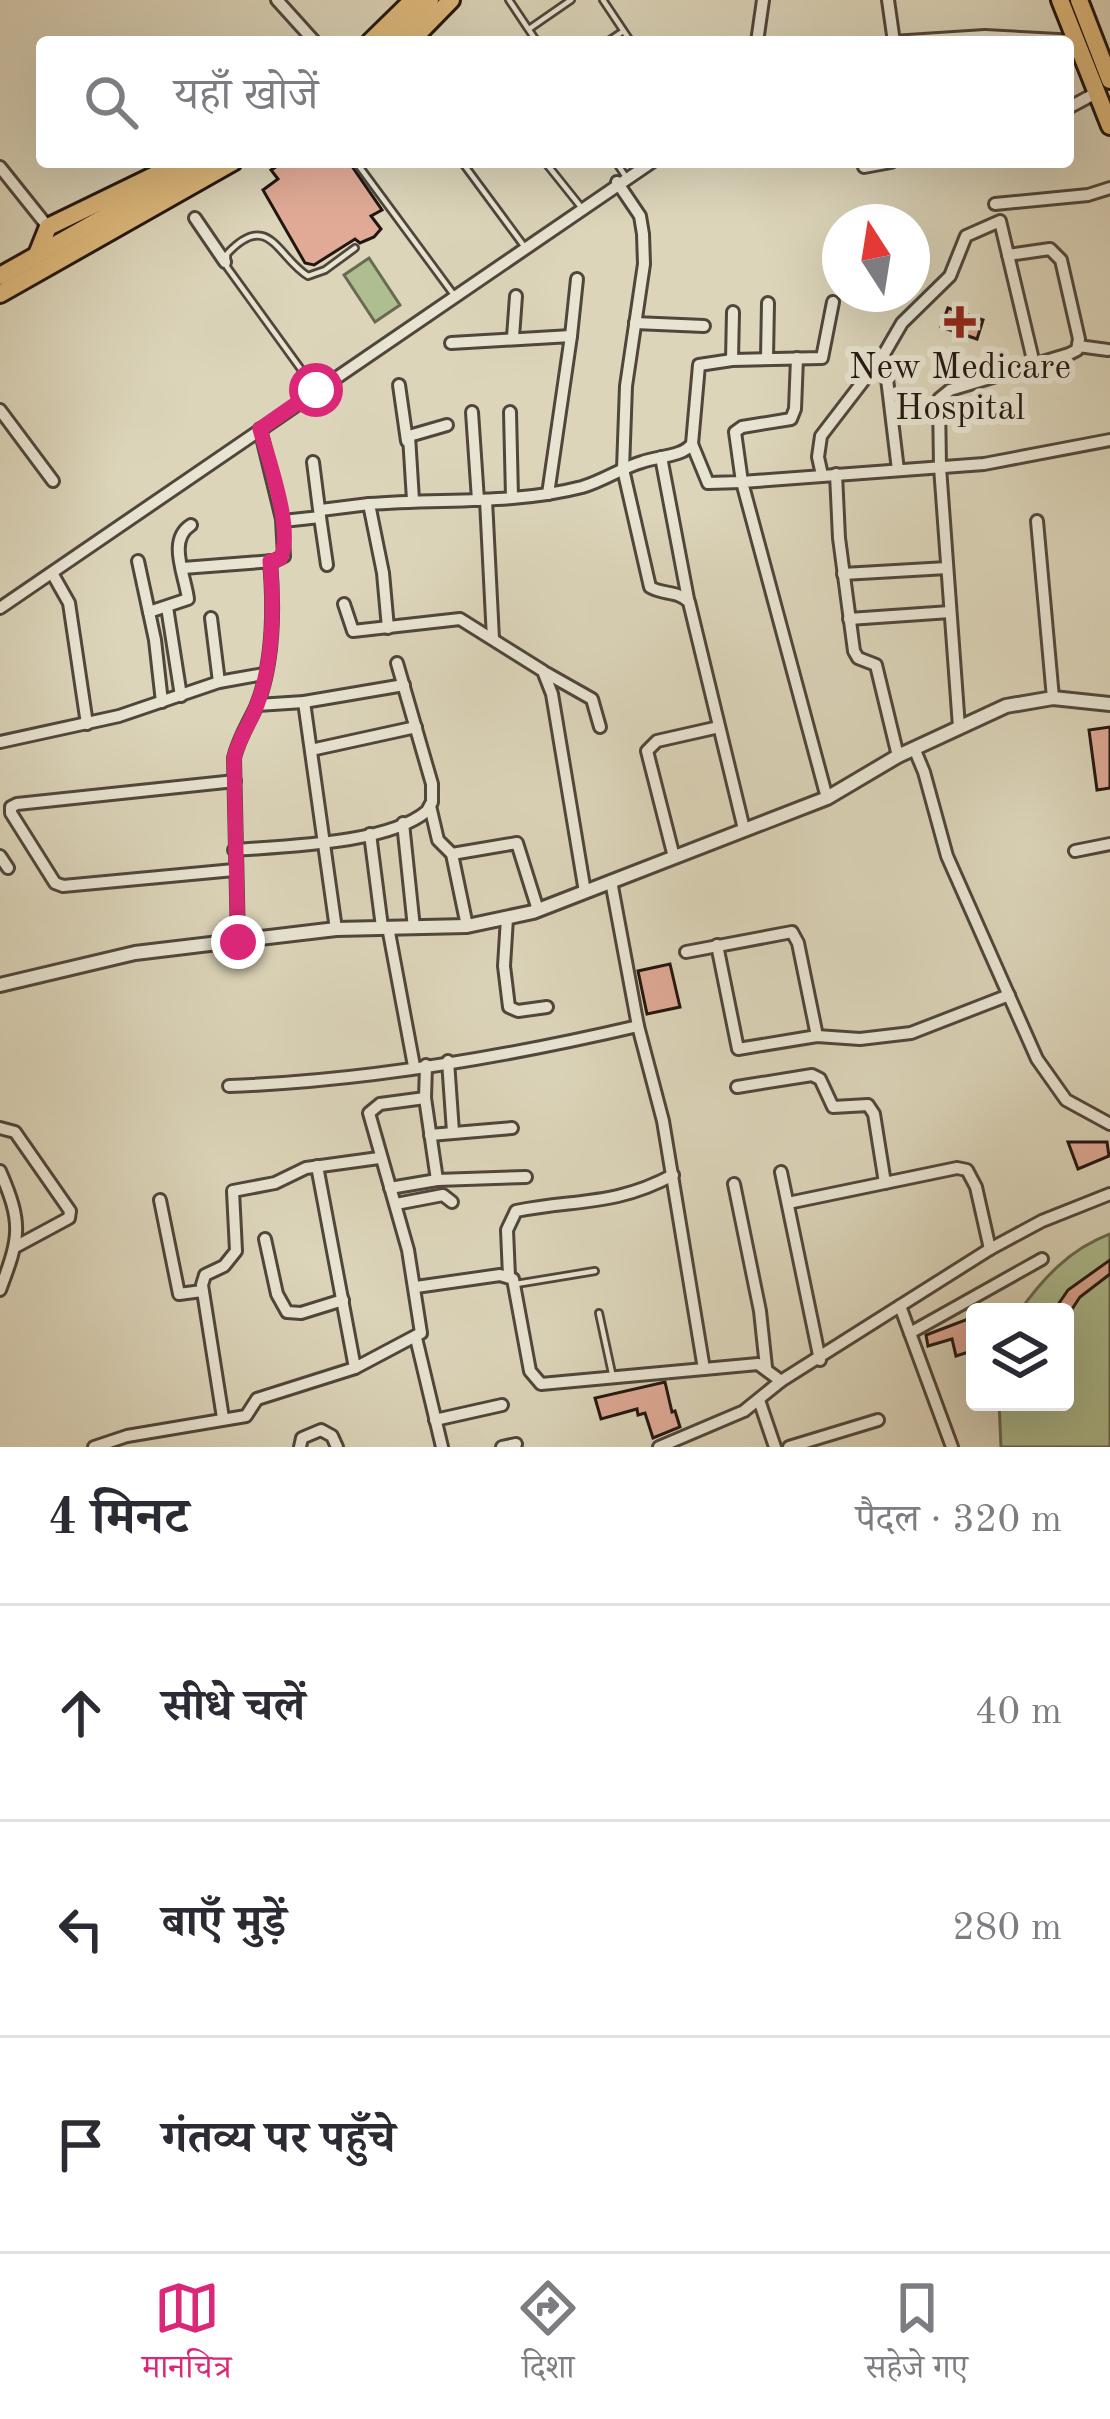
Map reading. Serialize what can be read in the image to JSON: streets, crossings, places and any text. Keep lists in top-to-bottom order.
{
  "places": {
    "health": ["New Medicare Hospital"]
  },
  "north": "top",
  "page": {
    "search": "यहाँ खोजें",
    "heading": ["4 मिनट", "पैदल · 320 m"],
    "list": [
      ["सीधे चलें", "40 m"],
      ["बाएँ मुड़ें", "280 m"],
      "गंतव्य पर पहुँचे"
    ],
    "nav": ["मानचित्र", "दिशा", "सहेजे गए"]
  }
}
